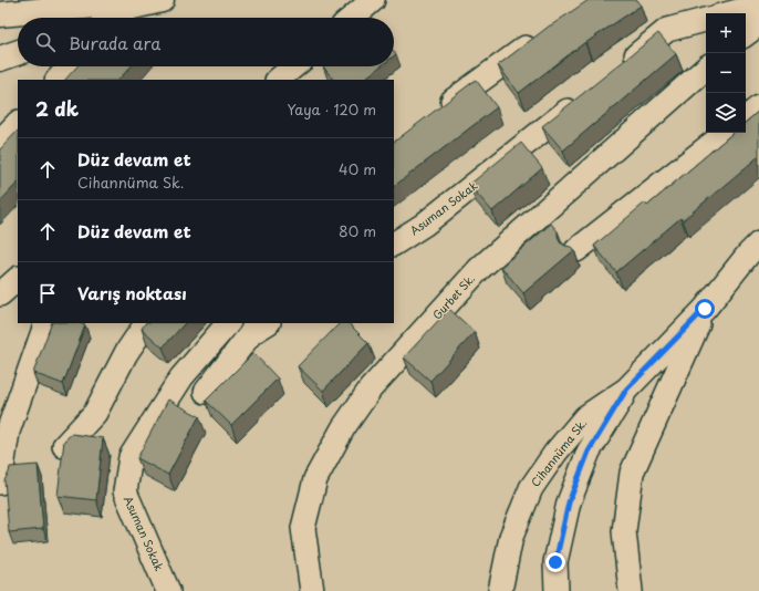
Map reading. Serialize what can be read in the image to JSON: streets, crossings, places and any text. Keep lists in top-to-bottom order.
{
  "streets": {
    "street": ["Asuman Sokak", "Gurbet Sk.", "Cihannüma Sk."]
  },
  "page": {
    "map_buttons": ["+", "−"],
    "search": "Burada ara",
    "heading": ["2 dk", "Yaya · 120 m"],
    "list": [
      ["Düz devam et", "Cihannüma Sk.", "40 m"],
      ["Düz devam et", "80 m"],
      "Varış noktası"
    ]
  }
}
